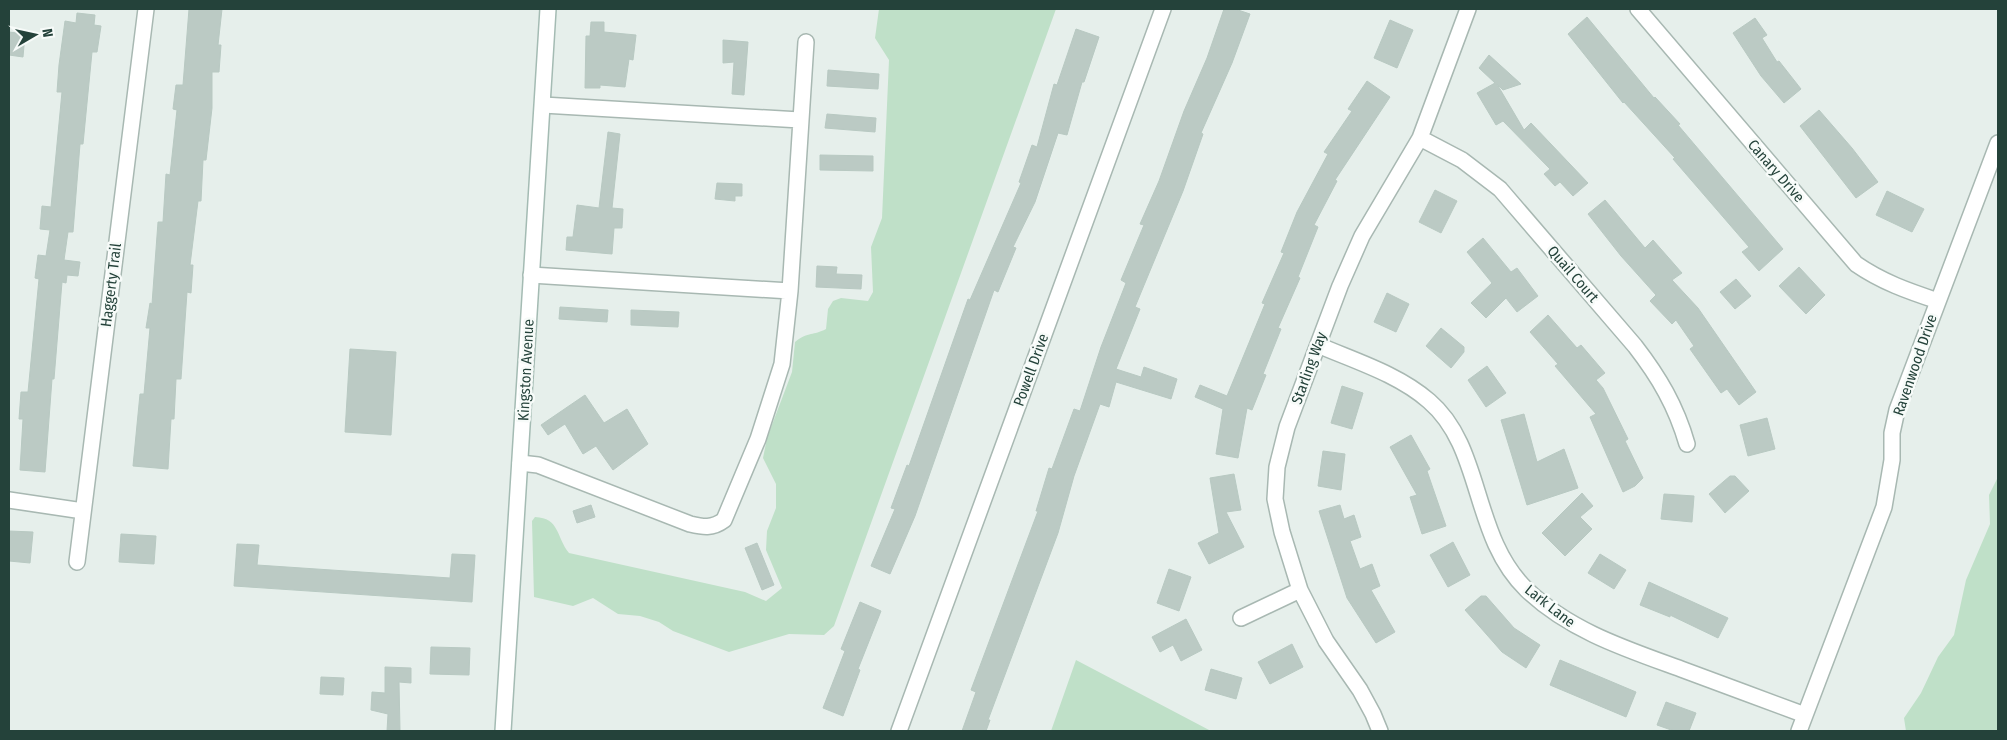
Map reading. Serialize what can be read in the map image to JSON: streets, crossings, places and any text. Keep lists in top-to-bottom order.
{
  "streets": {
    "street": [
      "Canary Drive",
      "Quail Court",
      "Haggerty Trail",
      "Ravenwood Drive",
      "Starling Way",
      "Kingston Avenue",
      "Powell Drive",
      "Lark Lane"
    ]
  },
  "crossings": [
    ["Canary Drive", "Ravenwood Drive"],
    ["Quail Court", "Starling Way"],
    ["Ravenwood Drive", "Lark Lane"],
    ["Starling Way", "Lark Lane"]
  ],
  "north": "right"
}
